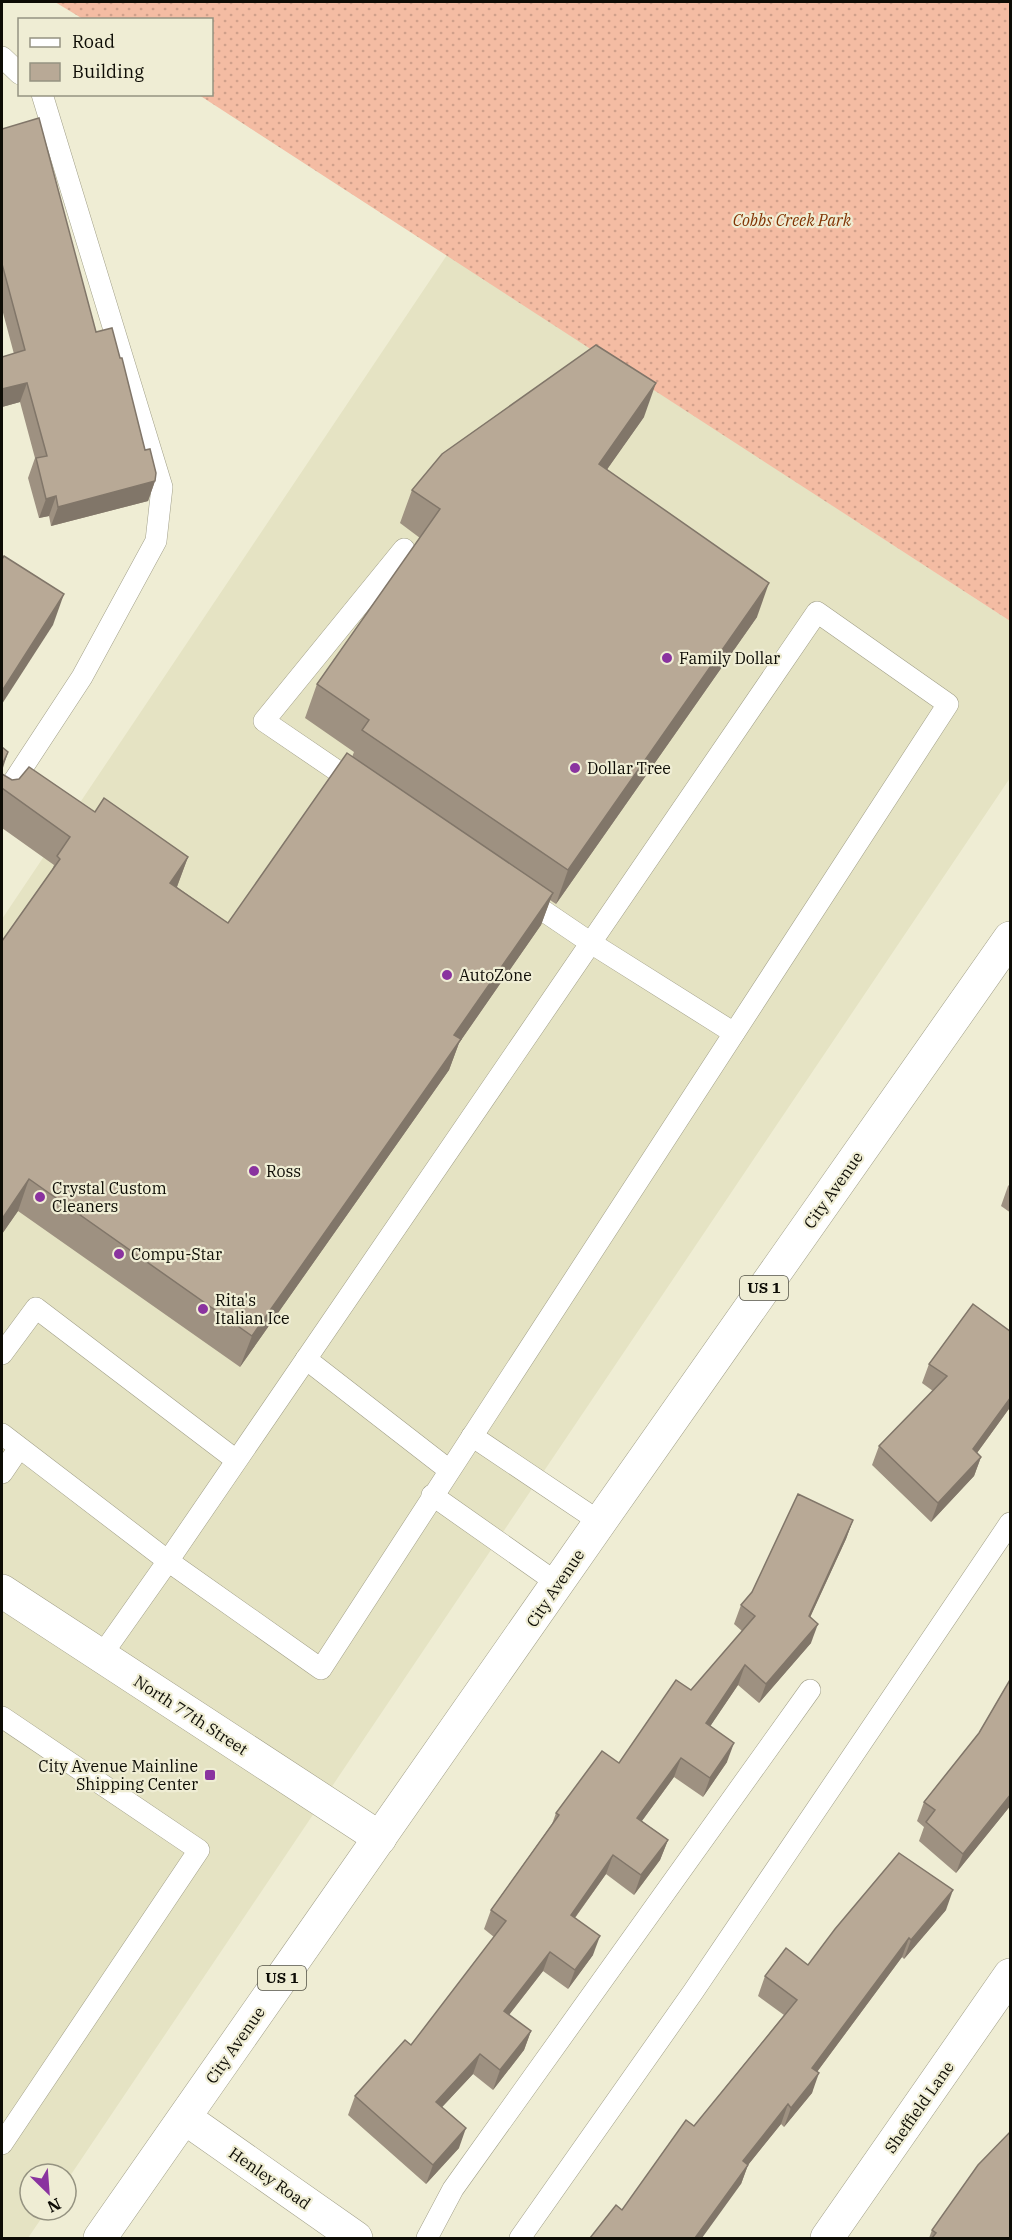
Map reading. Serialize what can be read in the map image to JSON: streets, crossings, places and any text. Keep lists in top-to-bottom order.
{
  "streets": {
    "main road": [
      "City Avenue",
      "US 1",
      "North 77th Street",
      "Sheffield Lane",
      "Henley Road"
    ]
  },
  "crossings": [
    ["City Avenue", "North 77th Street"],
    ["City Avenue", "Henley Road"]
  ],
  "parks": ["Cobbs Creek Park"],
  "places": {
    "other": [
      "Family Dollar",
      "Dollar Tree",
      "AutoZone",
      "Ross",
      "Crystal Custom Cleaners",
      "Compu-Star",
      "Rita's Italian Ice"
    ],
    "transit": ["City Avenue Mainline Shipping Center"]
  },
  "legend": ["Road", "Building"],
  "north": "bottom right"
}
